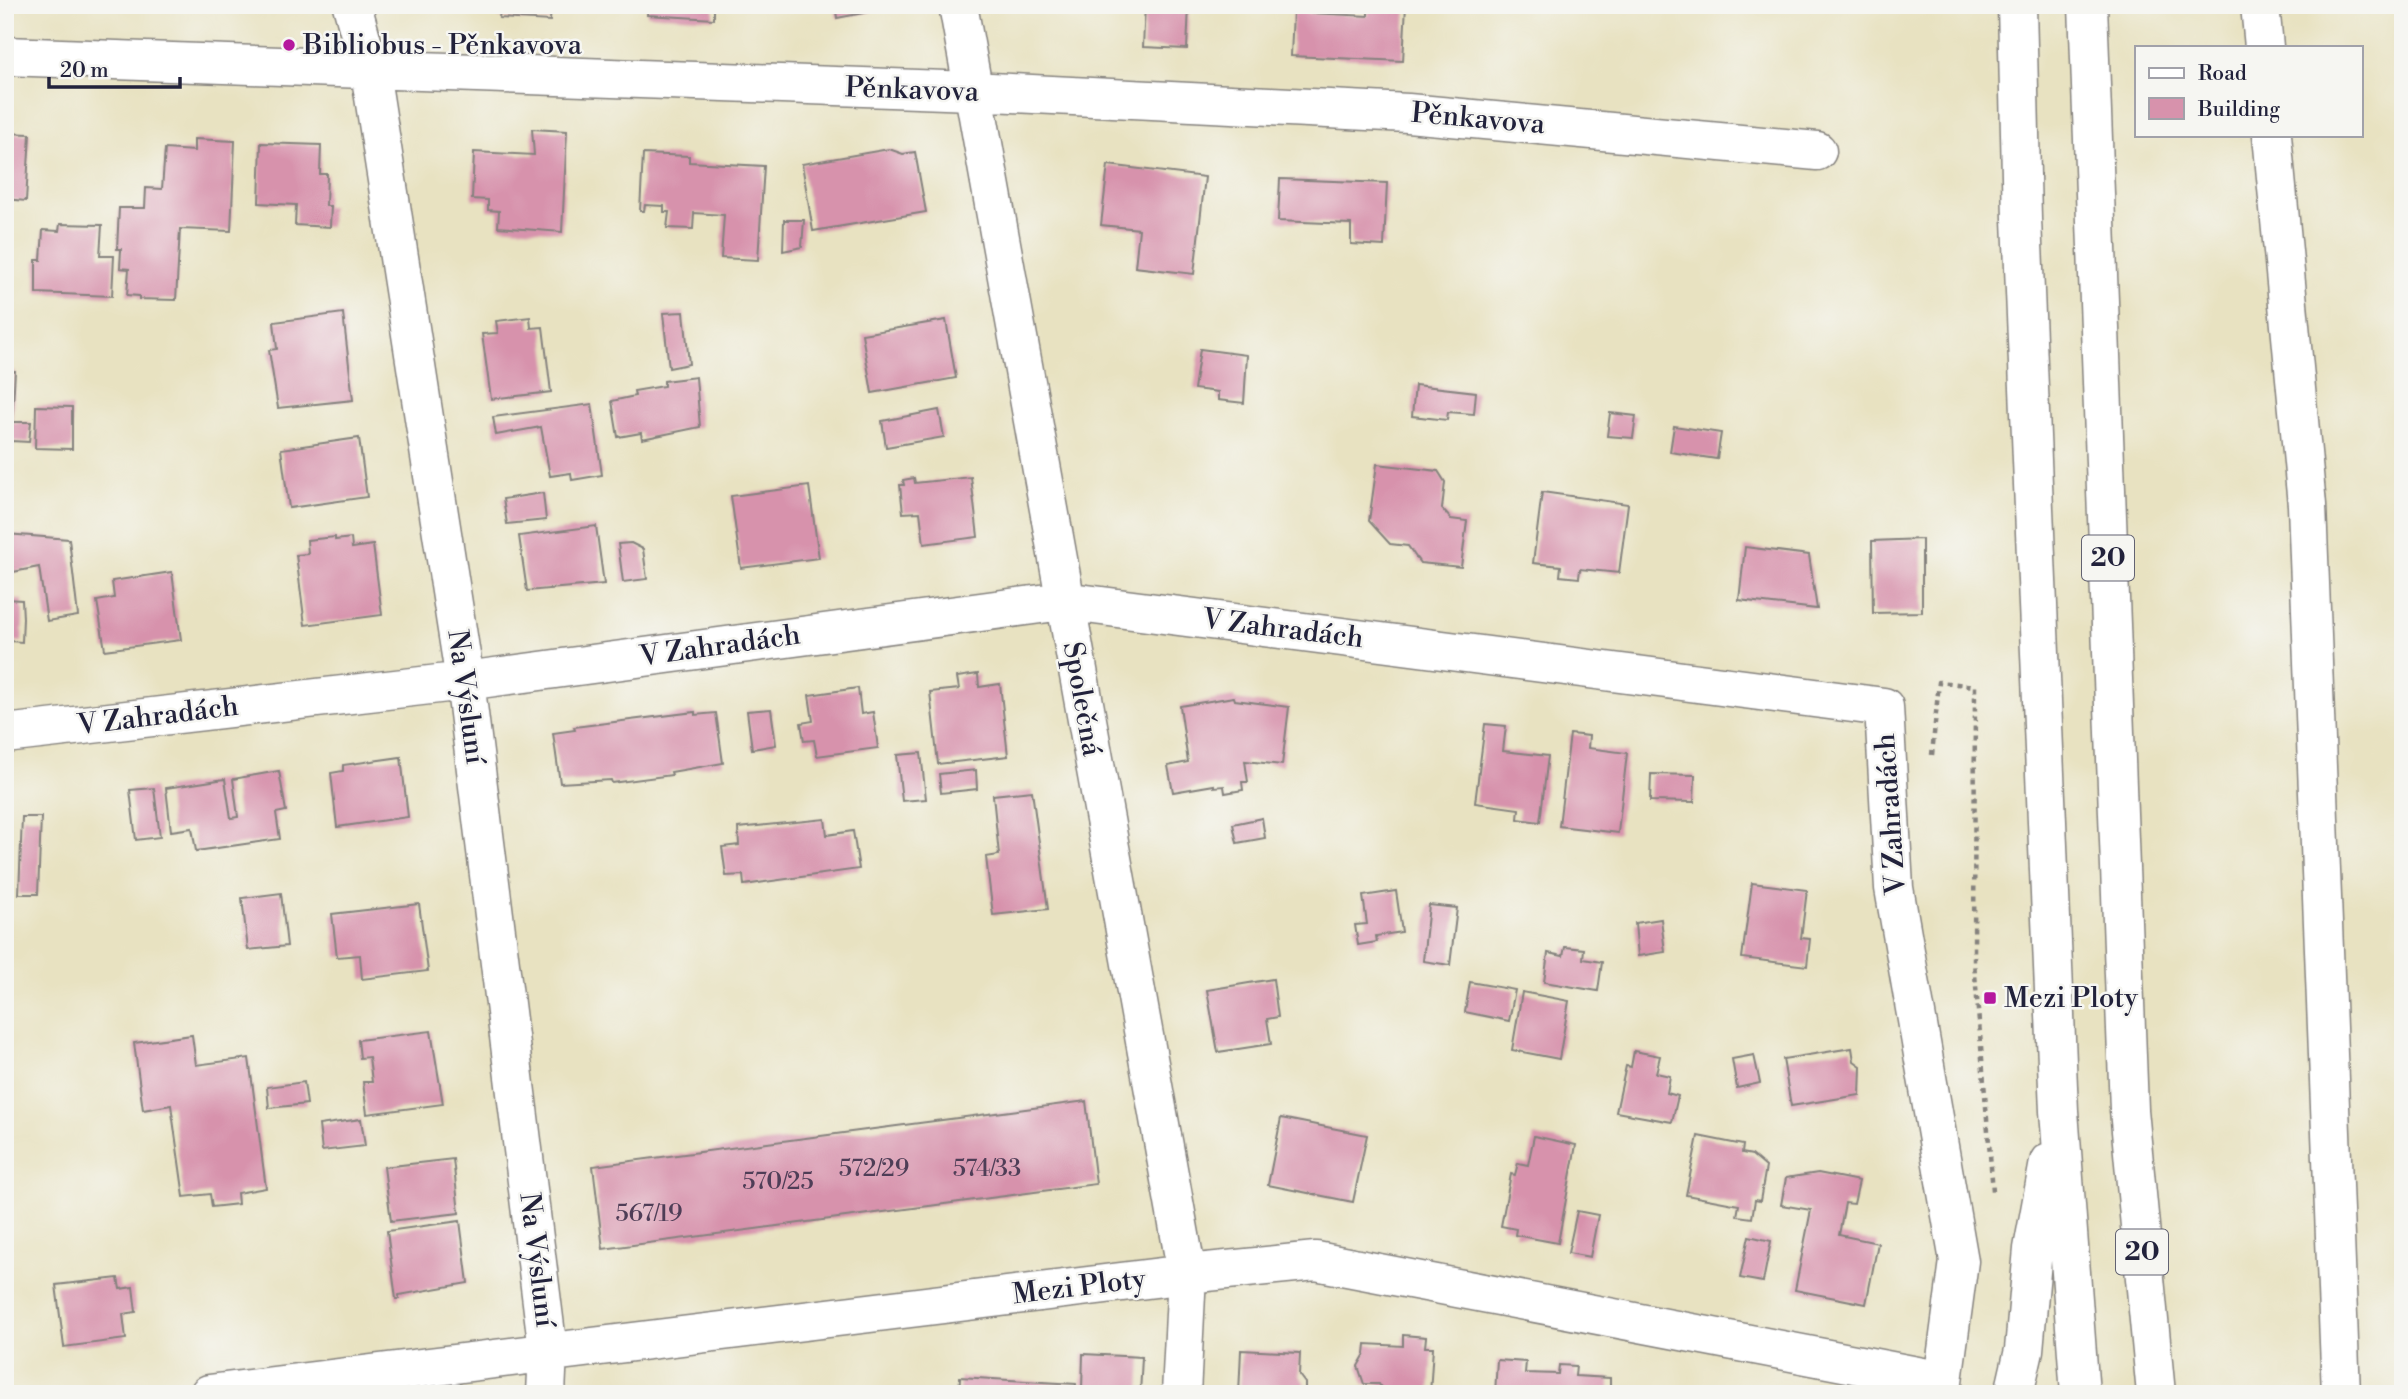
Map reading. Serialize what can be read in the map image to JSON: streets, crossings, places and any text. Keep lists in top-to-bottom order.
{
  "streets": {
    "main road": [
      "Pěnkavova",
      "20",
      "V Zahradách",
      "Na Výsluní",
      "Společná",
      "Mezi Ploty"
    ]
  },
  "crossings": [
    ["Pěnkavova", "Na Výsluní"],
    ["Pěnkavova", "Společná"],
    ["V Zahradách", "Na Výsluní"],
    ["V Zahradách", "Společná"],
    ["V Zahradách", "Mezi Ploty"],
    ["Na Výsluní", "Mezi Ploty"],
    ["Společná", "Mezi Ploty"]
  ],
  "places": {
    "other": ["Bibliobus - Pěnkavova"],
    "transit": ["Mezi Ploty"]
  },
  "house_numbers": [
    "572/29",
    "574/33",
    "570/25",
    "567/19"
  ],
  "legend": ["Road", "Building"],
  "scale_bar": "20 m"
}
